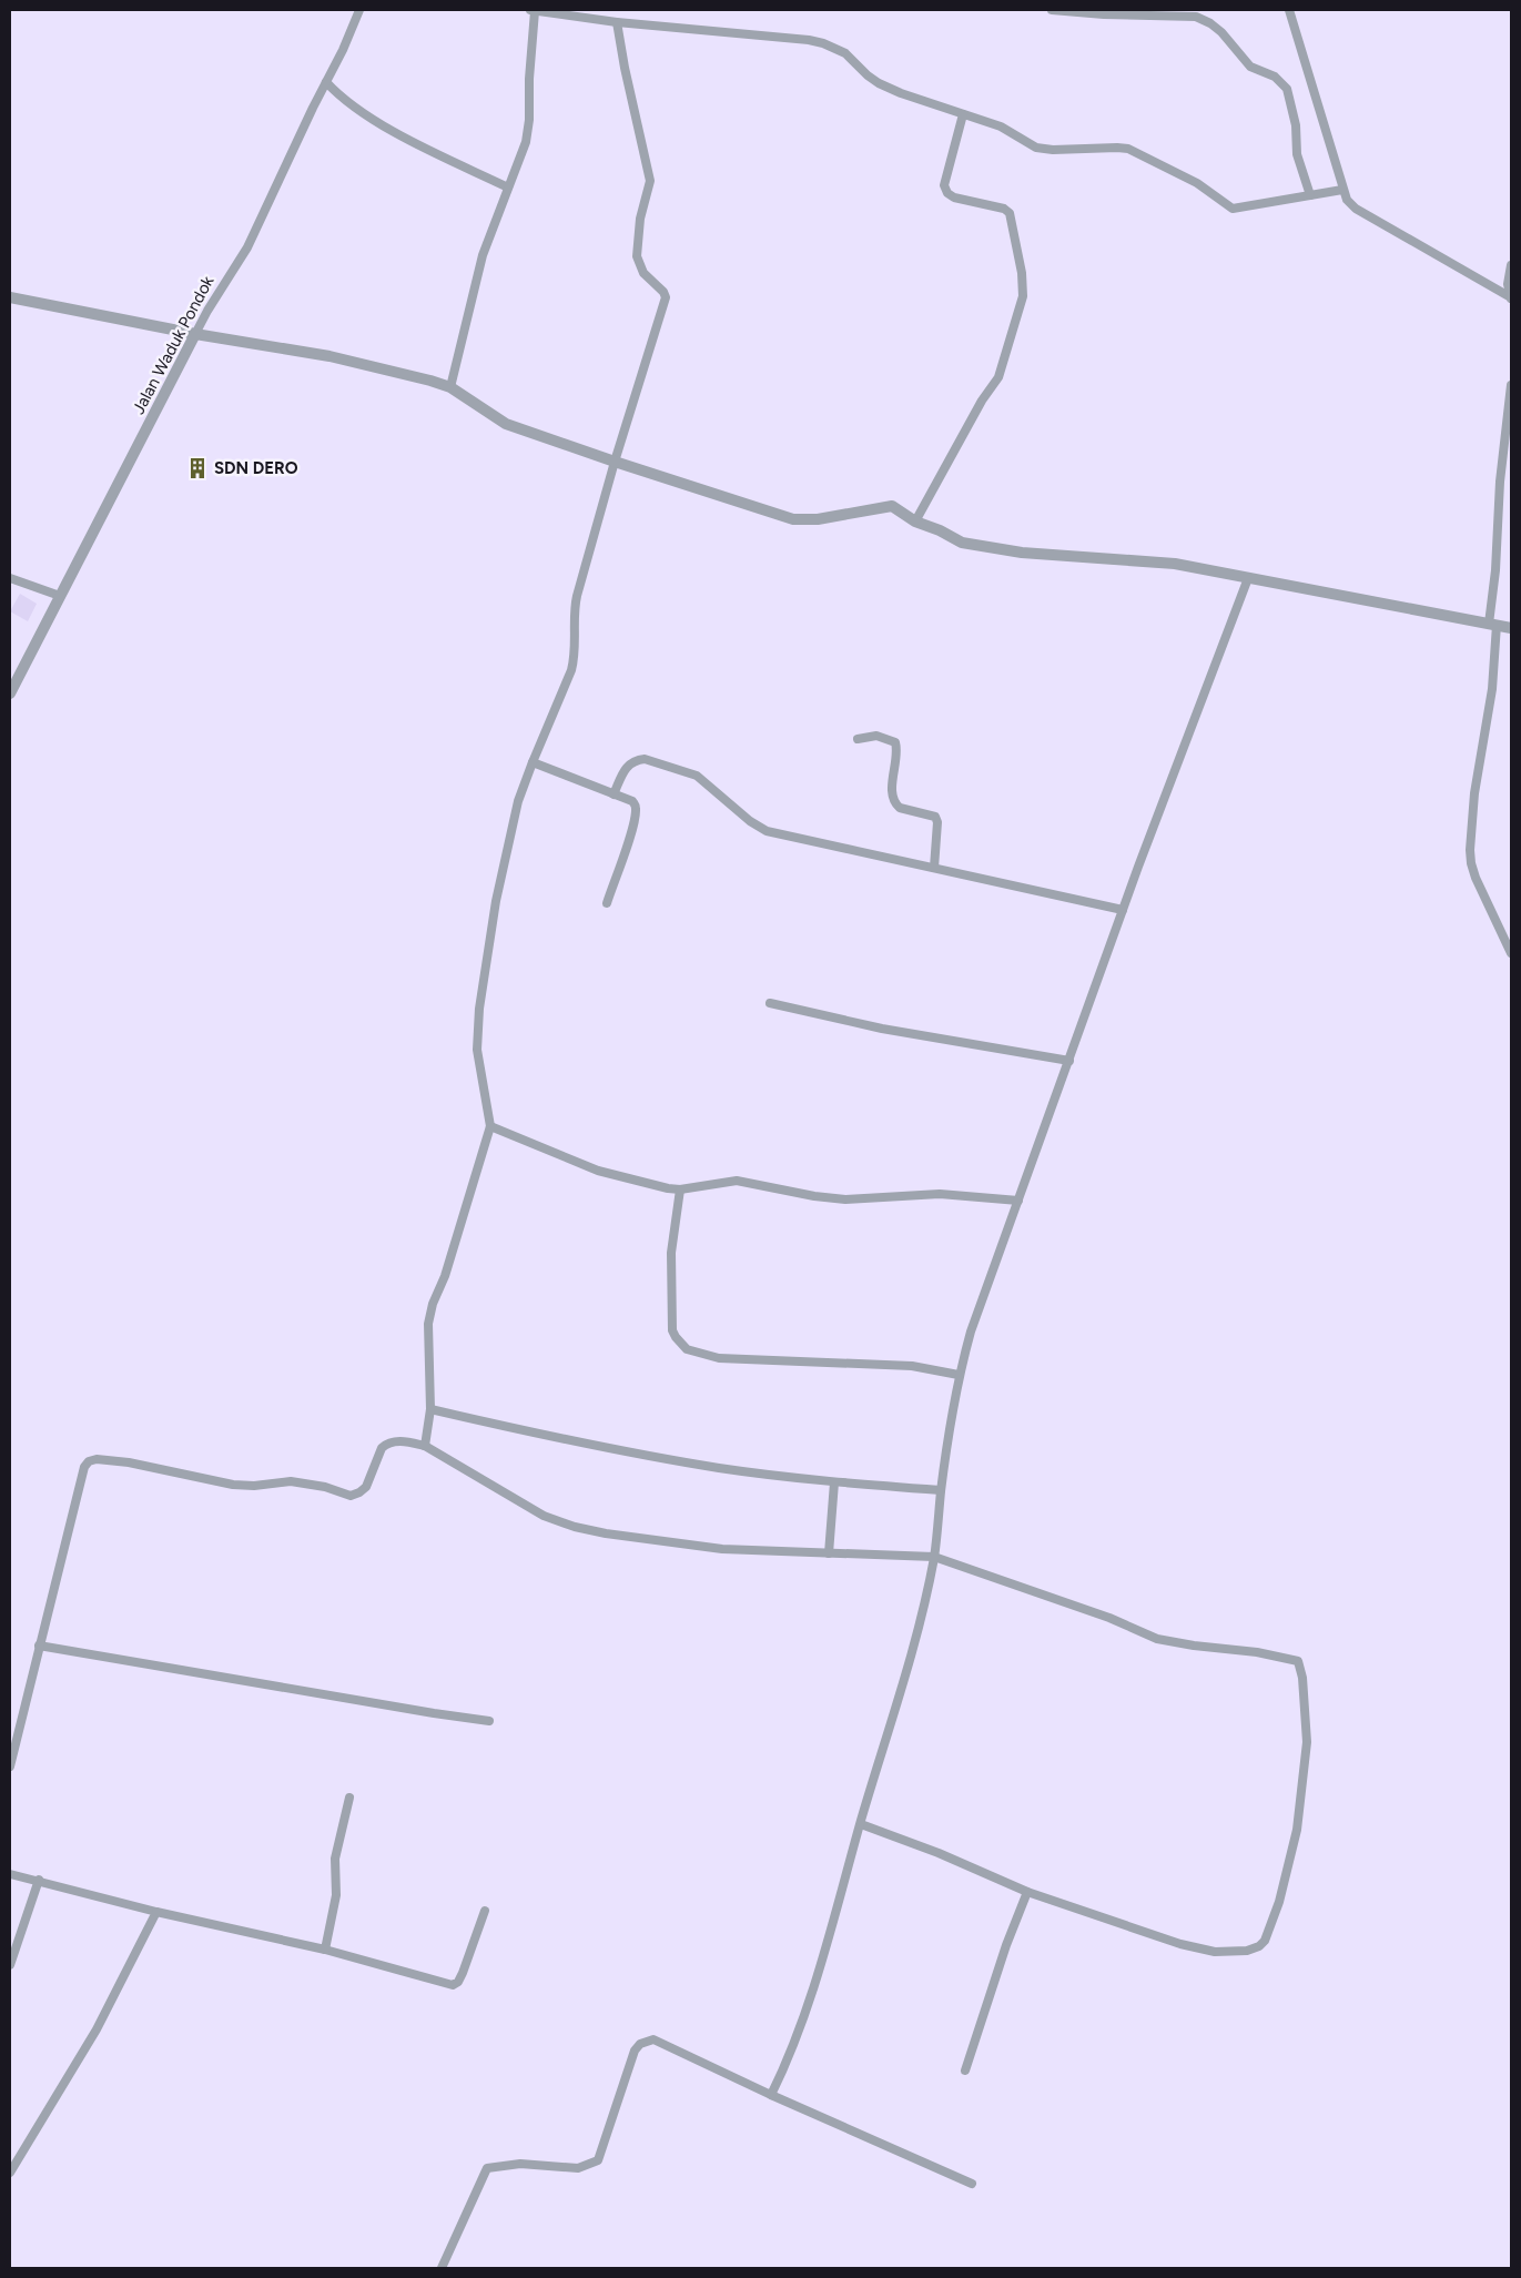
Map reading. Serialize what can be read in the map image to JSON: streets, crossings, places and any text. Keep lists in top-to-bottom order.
{
  "streets": {
    "street": ["Jalan Waduk Pondok"]
  },
  "places": {
    "building": ["SDN DERO"]
  }
}
